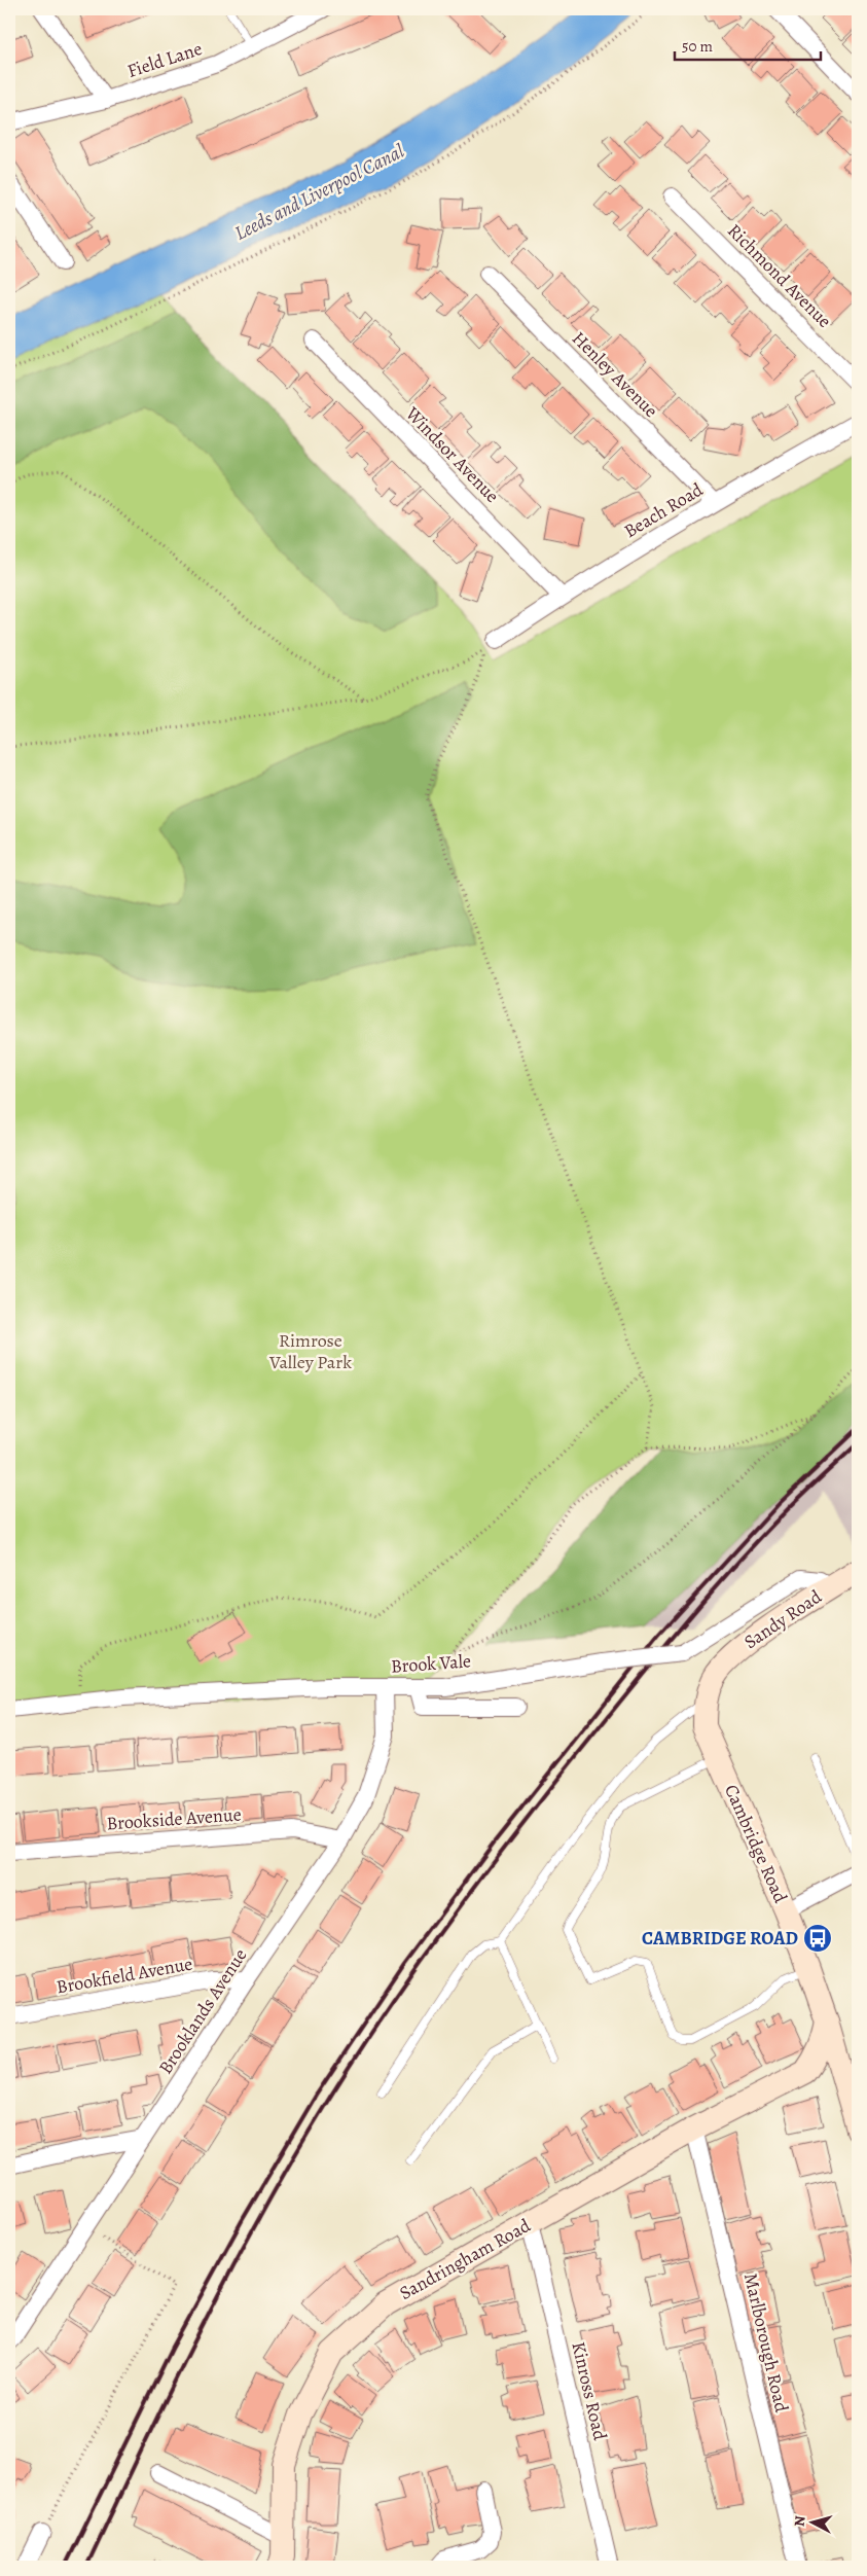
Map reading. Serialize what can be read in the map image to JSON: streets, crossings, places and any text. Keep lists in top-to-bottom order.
{
  "streets": {
    "main road": ["Sandy Road", "Cambridge Road", "Sandringham Road"],
    "street": [
      "Field Lane",
      "Richmond Avenue",
      "Henley Avenue",
      "Windsor Avenue",
      "Beach Road",
      "Brook Vale",
      "Brookside Avenue",
      "Brookfield Avenue",
      "Brooklands Avenue",
      "Marlborough Road",
      "Kinross Road"
    ]
  },
  "crossings": [
    ["Henley Avenue", "Beach Road"],
    ["Windsor Avenue", "Beach Road"],
    ["Sandy Road", "Brook Vale"],
    ["Sandy Road", "Cambridge Road"],
    ["Brook Vale", "Brooklands Avenue"],
    ["Brookside Avenue", "Brooklands Avenue"],
    ["Brookfield Avenue", "Brooklands Avenue"],
    ["Sandringham Road", "Marlborough Road"],
    ["Sandringham Road", "Kinross Road"]
  ],
  "water": ["Leeds and Liverpool Canal"],
  "parks": ["Rimrose Valley Park"],
  "places": {
    "bus stop": ["CAMBRIDGE ROAD"]
  },
  "scale_bar": "50 m",
  "north": "left"
}
